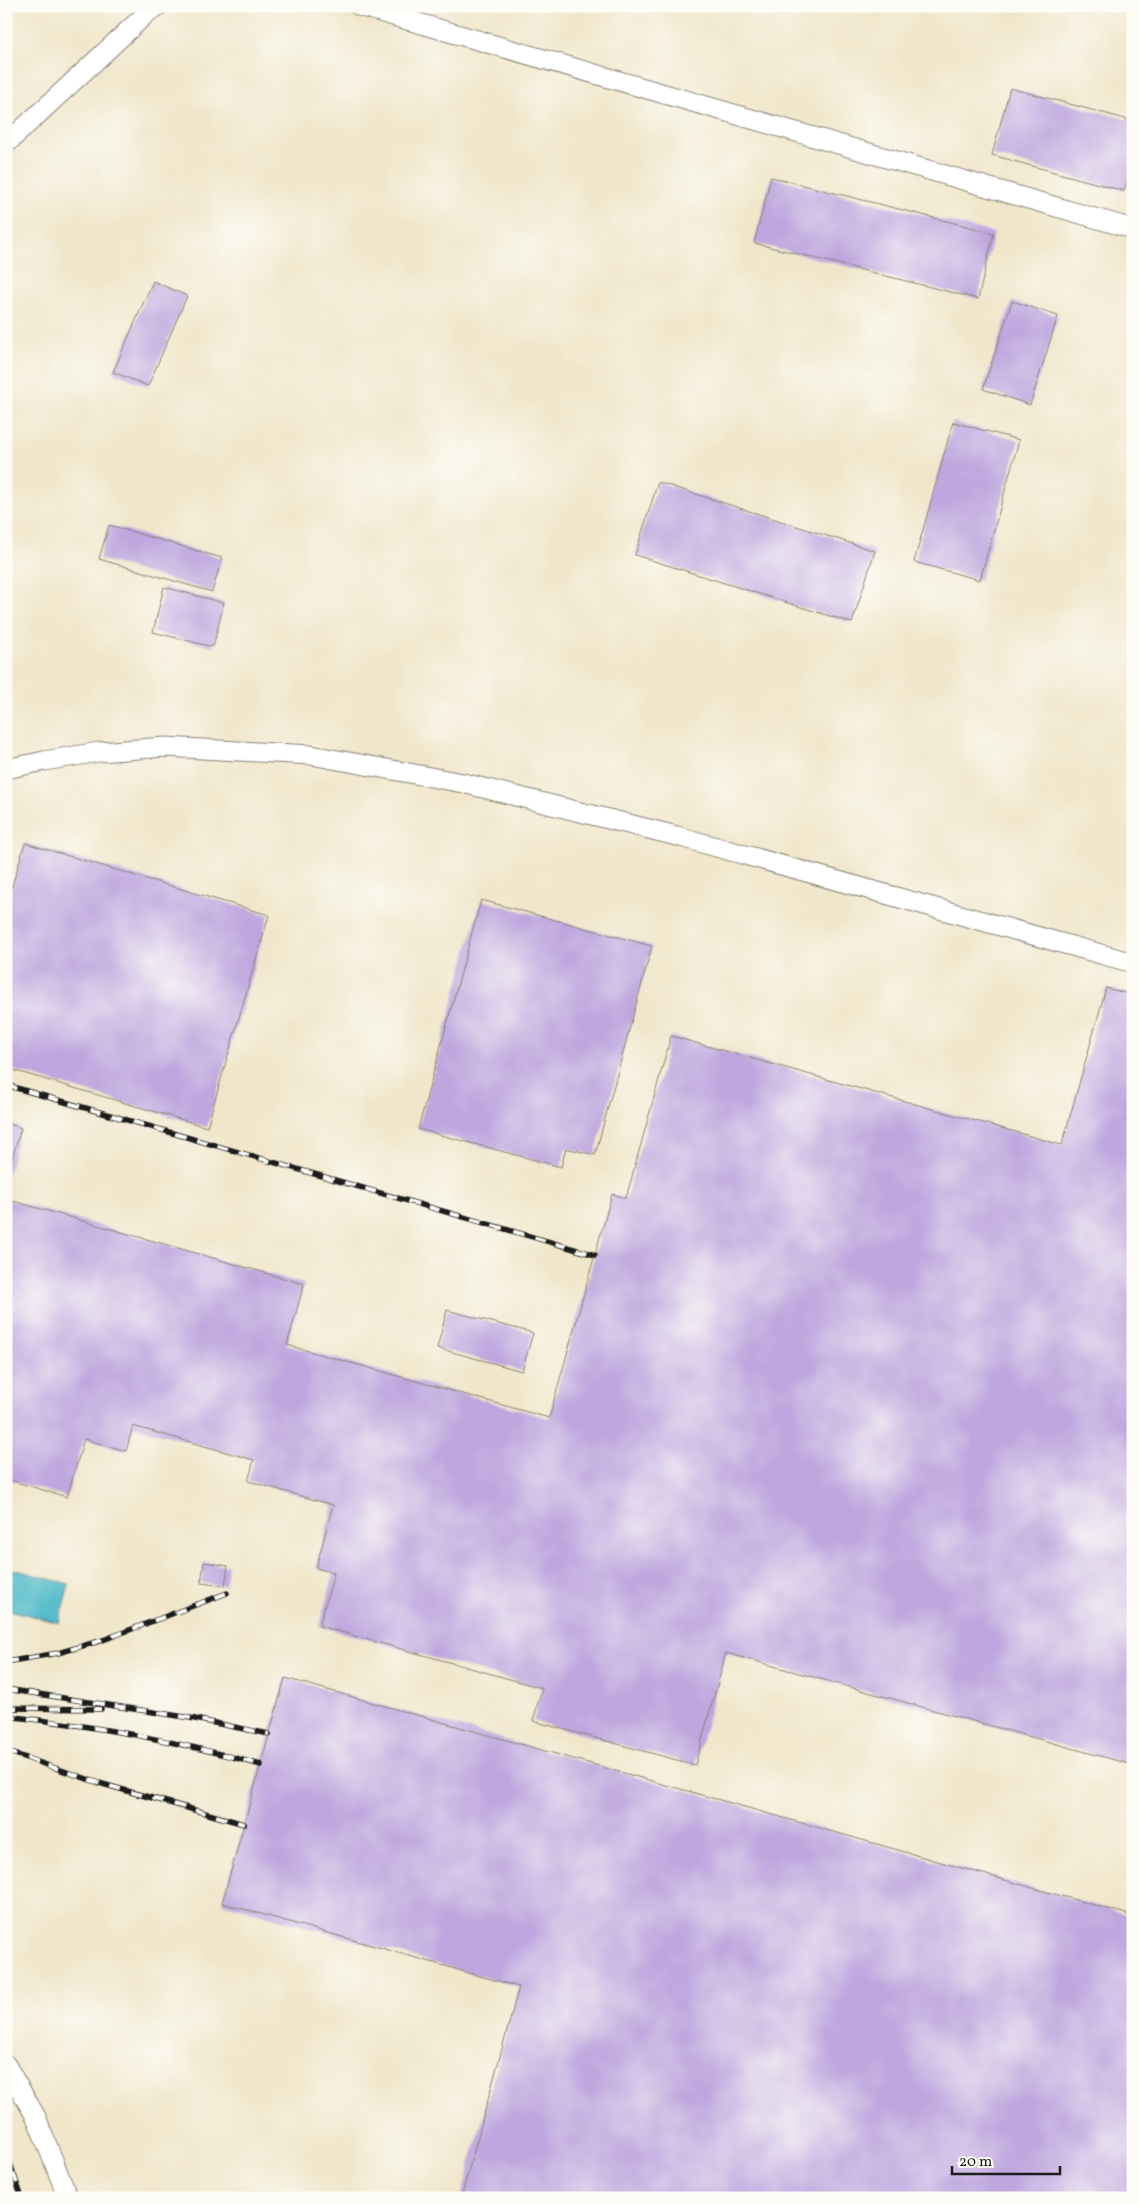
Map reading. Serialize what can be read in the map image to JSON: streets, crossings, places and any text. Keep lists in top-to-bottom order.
{
  "scale_bar": "20 m"
}
